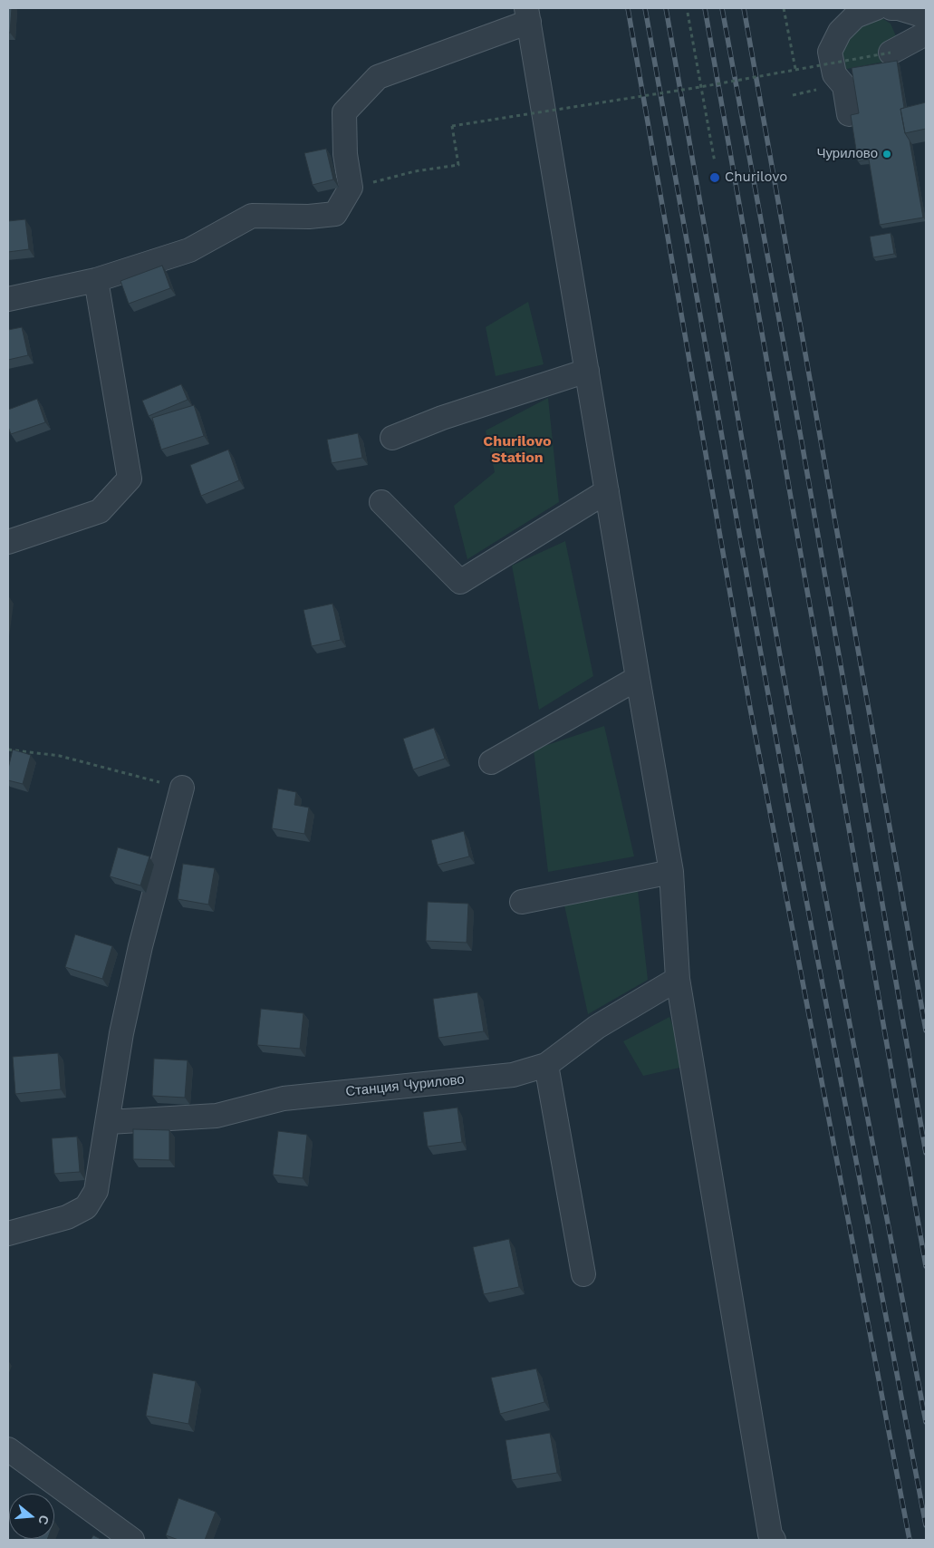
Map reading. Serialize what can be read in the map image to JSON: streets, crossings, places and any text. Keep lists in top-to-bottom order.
{
  "streets": {
    "street": ["Станция Чурилово"]
  },
  "districts": ["Churilovo Station"],
  "places": ["Чурилово", "Churilovo"],
  "north": "right"
}
